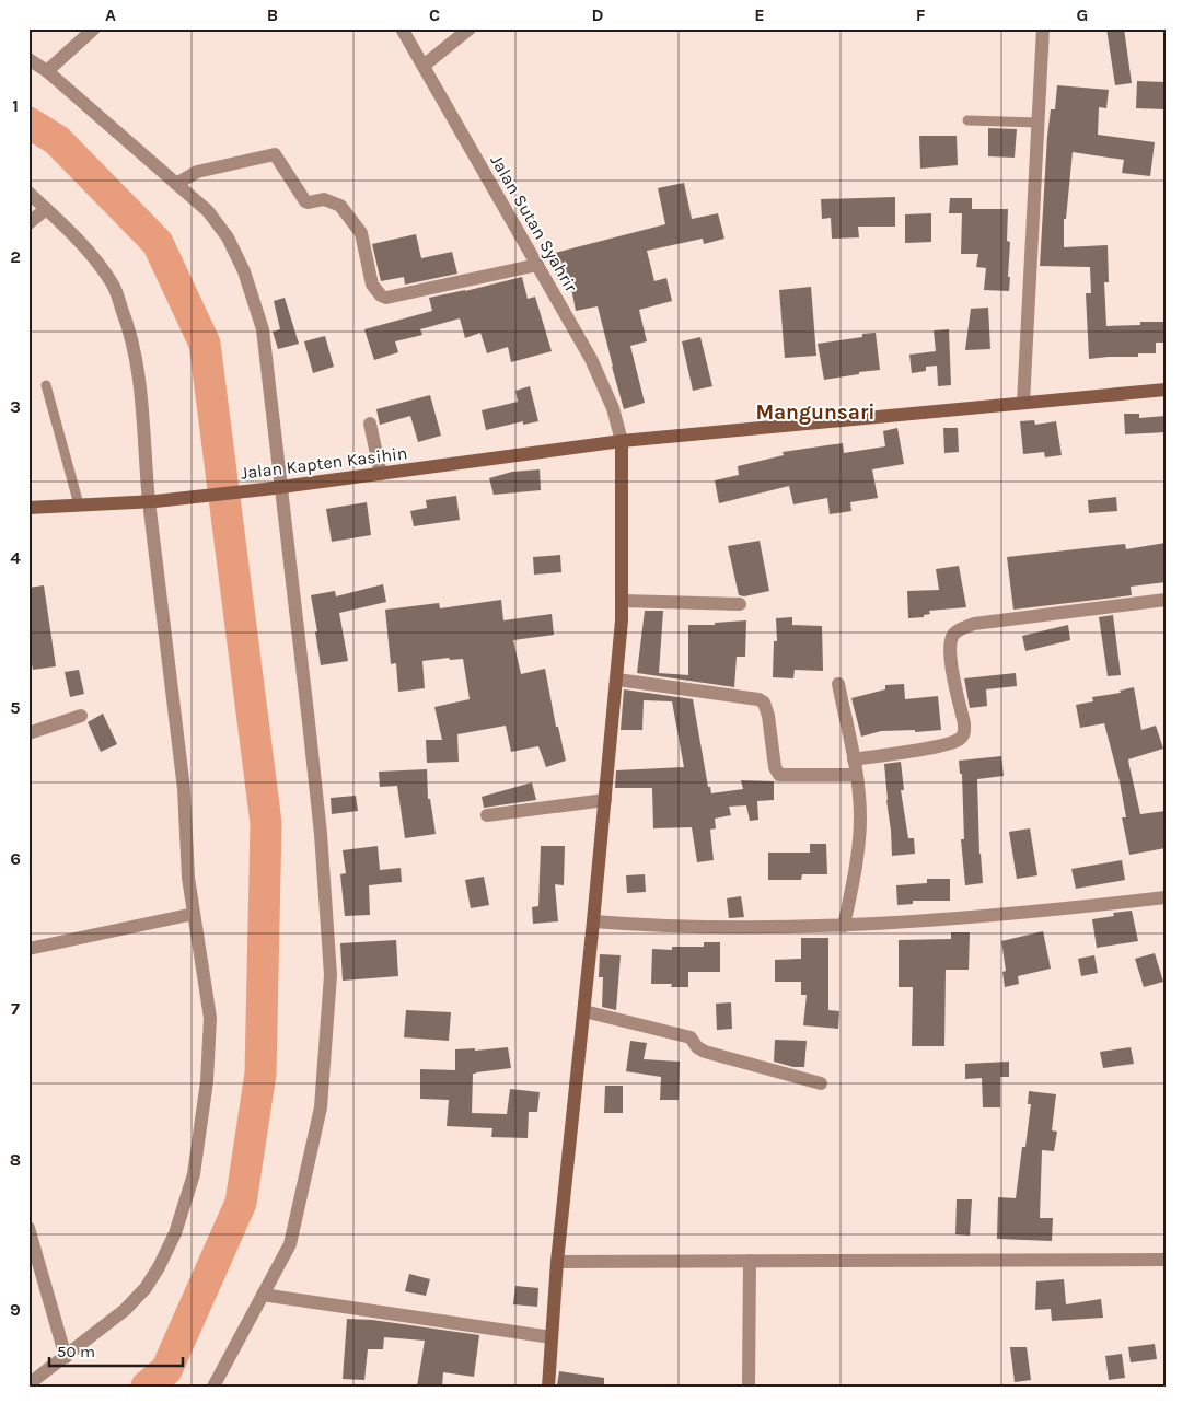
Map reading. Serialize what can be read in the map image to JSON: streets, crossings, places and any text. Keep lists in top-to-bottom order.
{
  "streets": {
    "main road": ["Jalan Kapten Kasihin"],
    "street": ["Jalan Sutan Syahrir"]
  },
  "crossings": [
    ["Jalan Sutan Syahrir", "Jalan Kapten Kasihin"]
  ],
  "districts": ["Mangunsari"],
  "scale_bar": "50 m",
  "grid": {
    "columns": [
      "A",
      "B",
      "C",
      "D",
      "E",
      "F",
      "G"
    ],
    "rows": [
      "1",
      "2",
      "3",
      "4",
      "5",
      "6",
      "7",
      "8",
      "9"
    ]
  }
}
